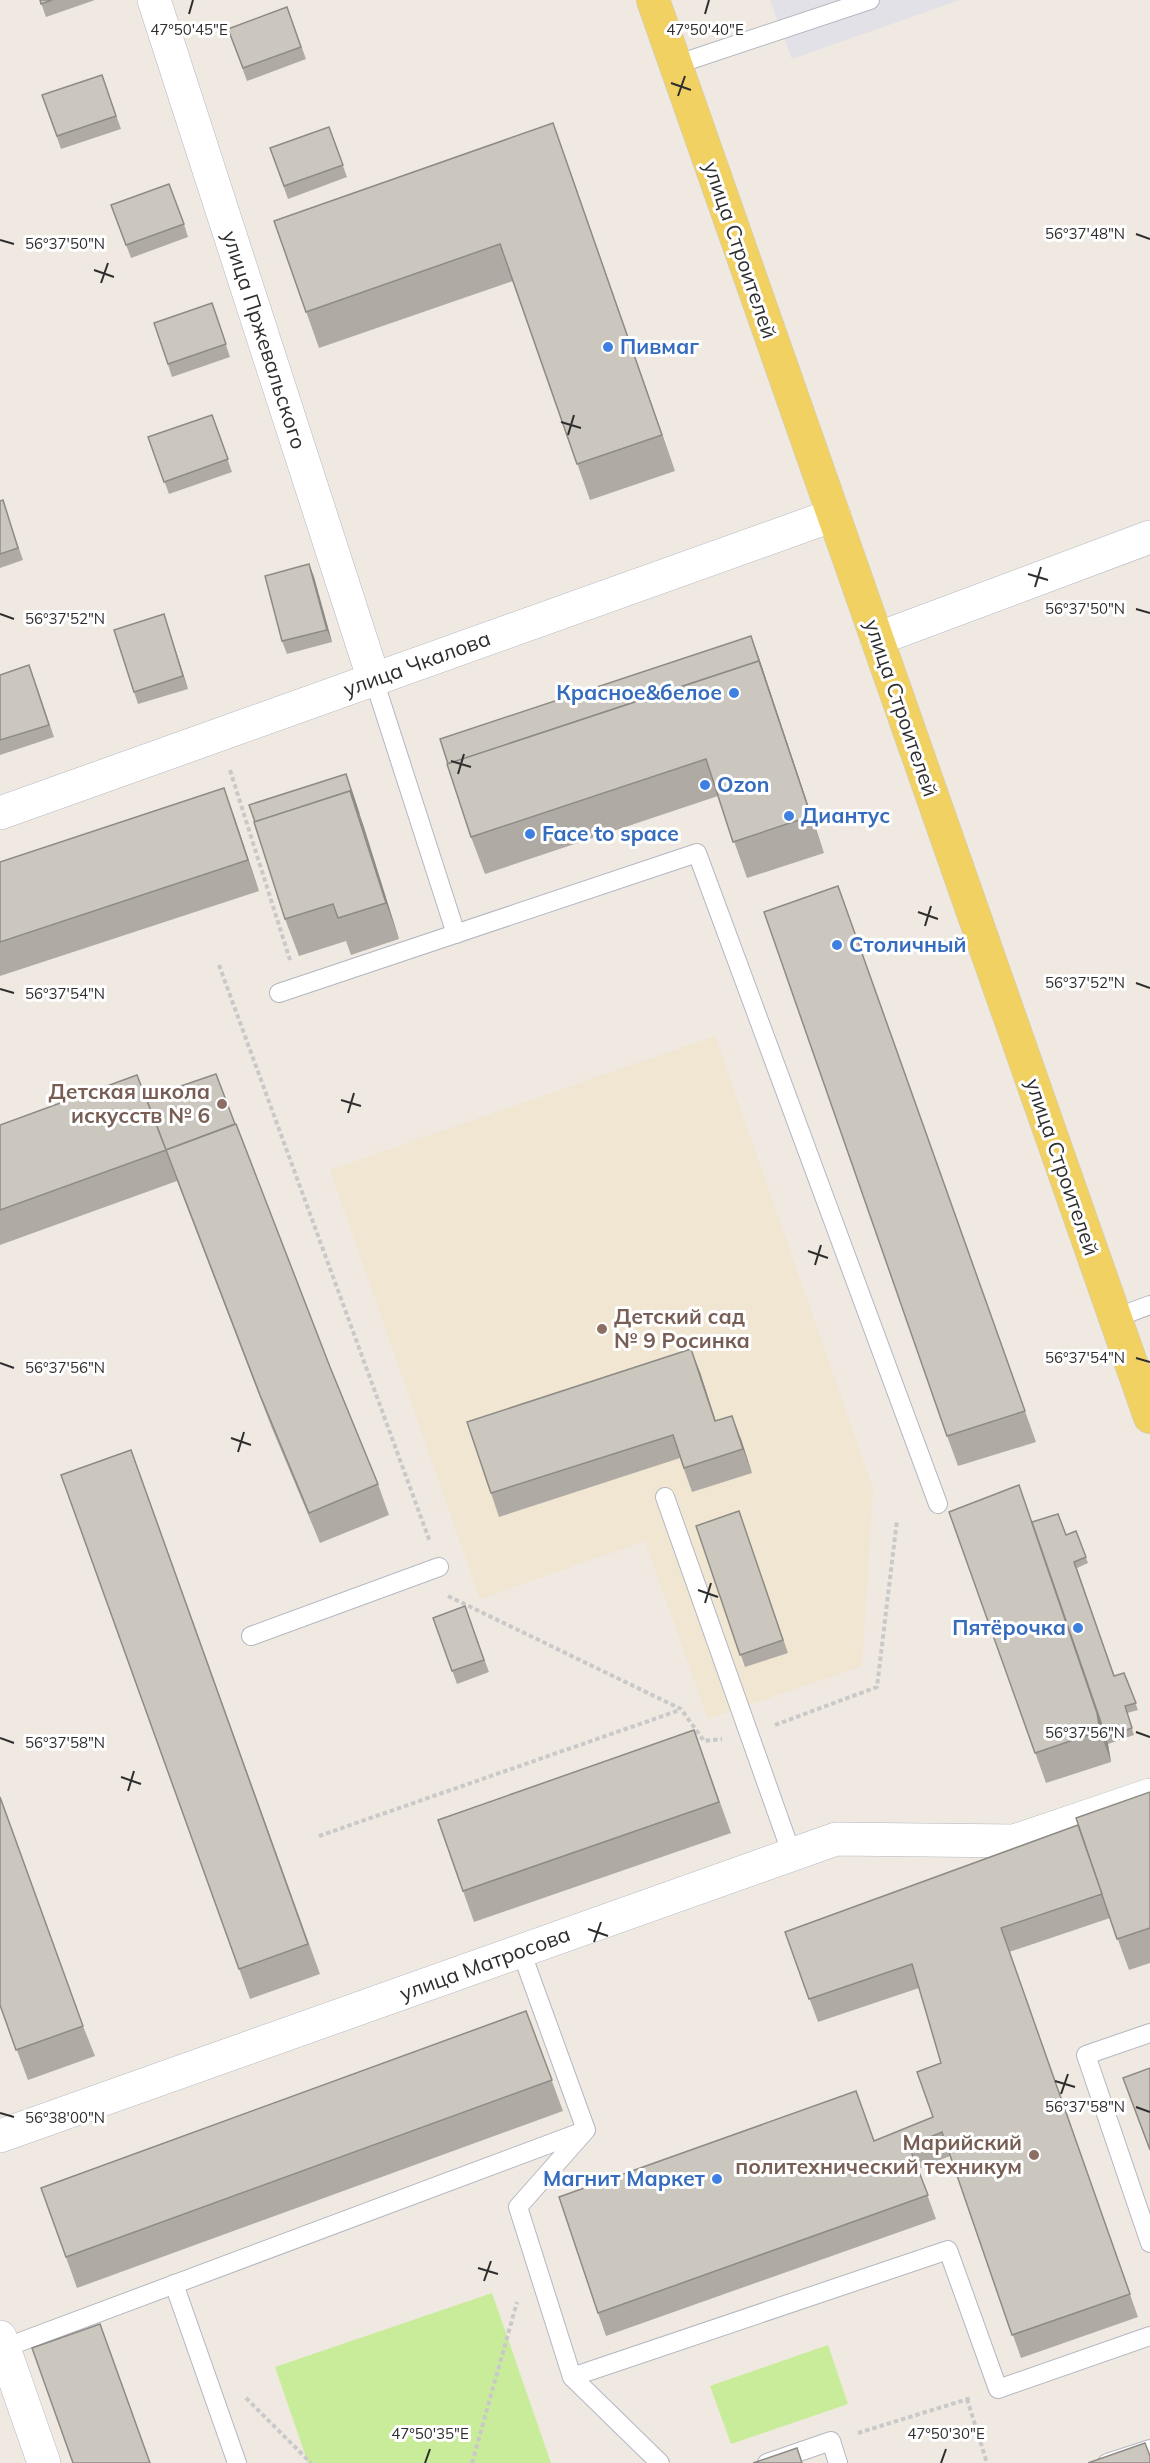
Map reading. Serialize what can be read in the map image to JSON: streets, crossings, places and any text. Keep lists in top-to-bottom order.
{
  "streets": {
    "main road": ["улица Строителей"],
    "street": ["улица Пржевальского", "улица Чкалова", "улица Матросова"]
  },
  "crossings": [
    ["улица Строителей", "улица Чкалова"],
    ["улица Пржевальского", "улица Чкалова"]
  ],
  "places": [
    "Пивмаг",
    "Красное&белое",
    "Ozon",
    "Диантус",
    "Face to space",
    "Столичный",
    "Детская школа искусств № 6",
    "Детский сад № 9 Росинка",
    "Пятёрочка",
    "Марийский политехнический техникум",
    "Магнит Маркет"
  ],
  "coordinates": [
    "47°50'45\"E",
    "47°50'40\"E",
    "56°37'48\"N",
    "56°37'50\"N",
    "56°37'52\"N",
    "56°37'54\"N",
    "56°37'56\"N",
    "56°37'58\"N",
    "56°38'00\"N",
    "47°50'35\"E",
    "47°50'30\"E"
  ]
}
